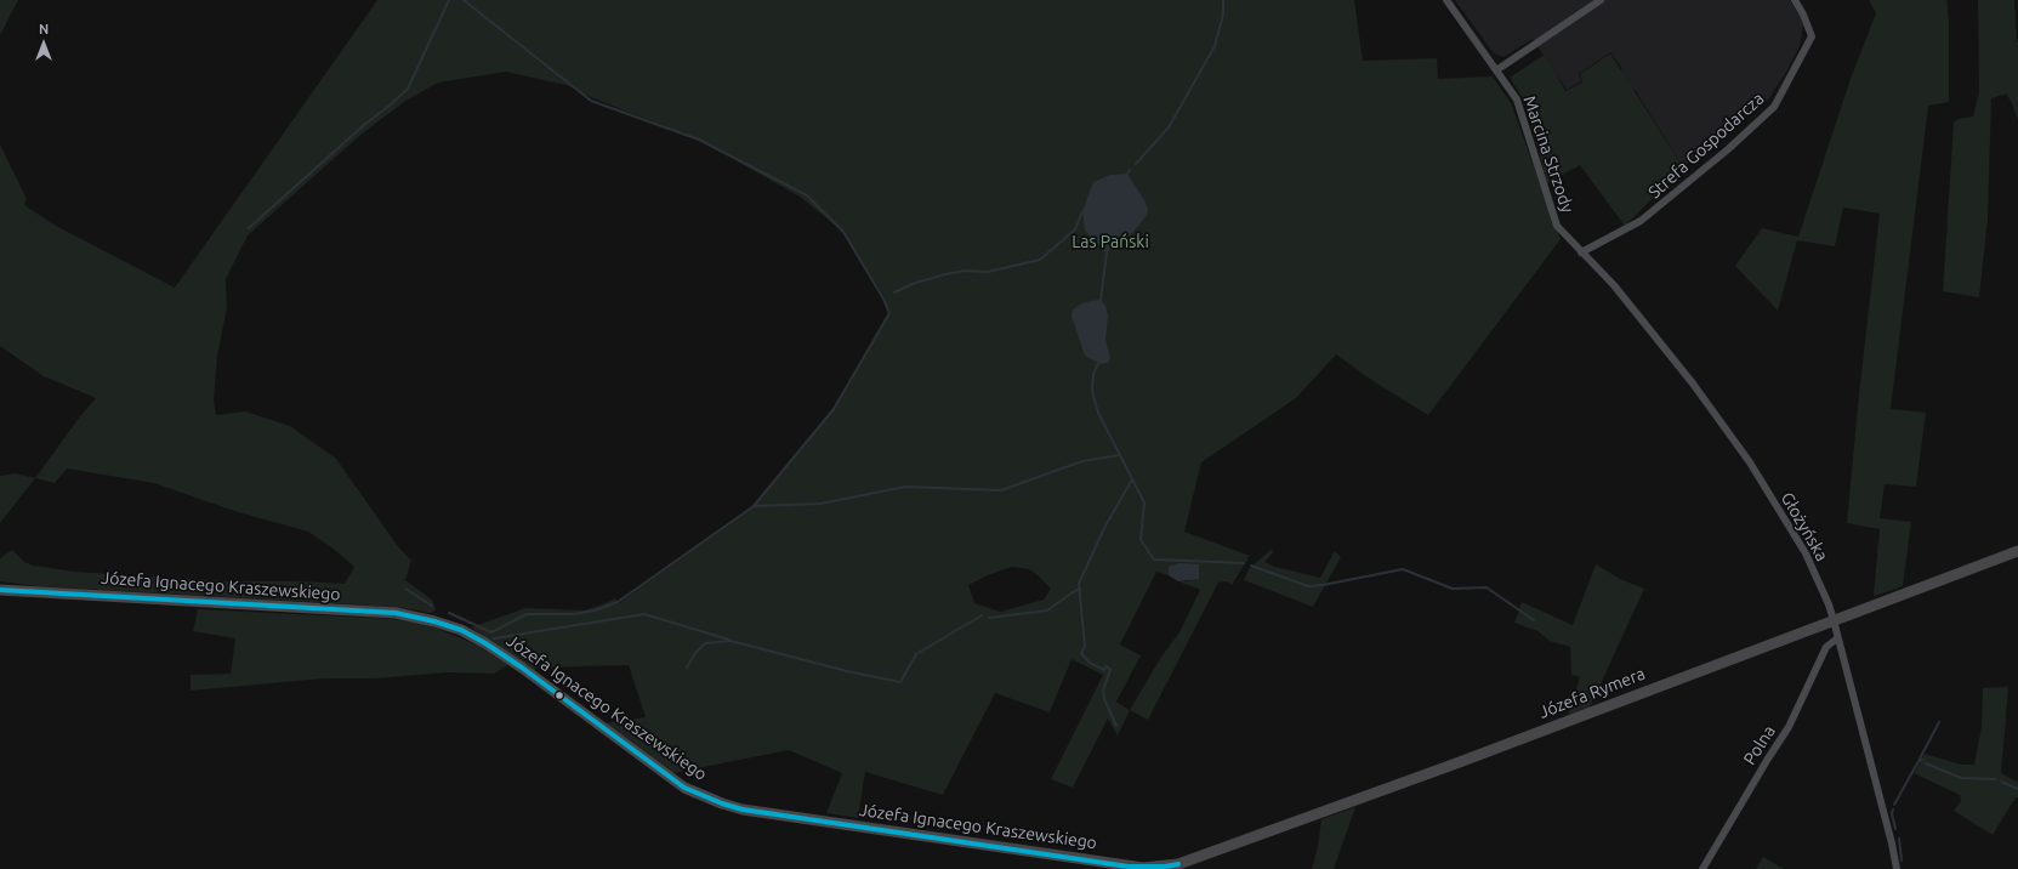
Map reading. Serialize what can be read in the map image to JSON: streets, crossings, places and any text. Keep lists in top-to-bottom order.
{
  "streets": {
    "street": [
      "Strefa Gospodarcza",
      "Marcina Strzody",
      "Głożyńska",
      "Józefa Ignacego Kraszewskiego",
      "Józefa Rymera",
      "Polna"
    ]
  },
  "crossings": [
    ["Strefa Gospodarcza", "Marcina Strzody"],
    ["Strefa Gospodarcza", "Głożyńska"],
    ["Marcina Strzody", "Głożyńska"],
    ["Głożyńska", "Józefa Rymera"],
    ["Głożyńska", "Polna"],
    ["Józefa Ignacego Kraszewskiego", "Józefa Rymera"]
  ],
  "parks": ["Las Pański"],
  "north": "top"
}
